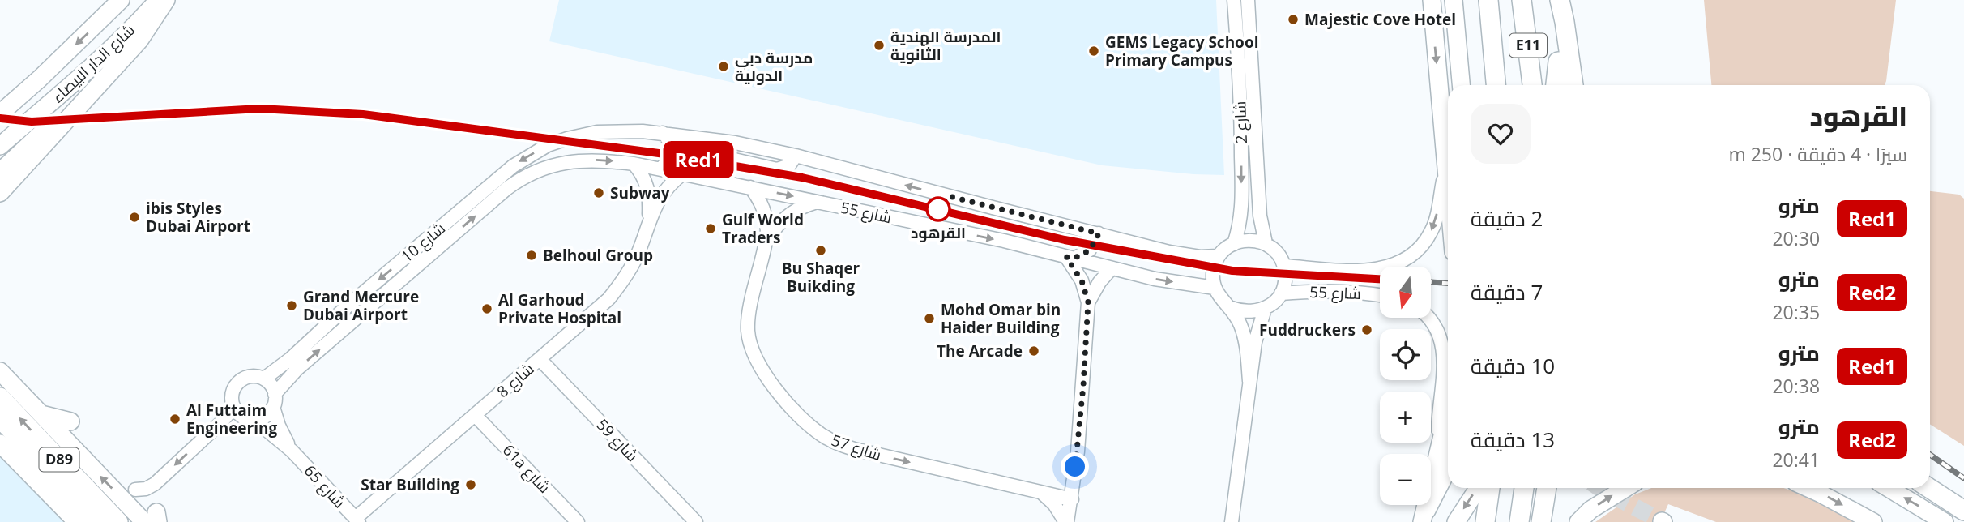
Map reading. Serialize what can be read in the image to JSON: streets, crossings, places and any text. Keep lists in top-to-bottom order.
{
  "streets": {
    "highway": ["E11", "D89"],
    "main road": ["شارع الدار البيضاء"],
    "street": [
      "شارع 2",
      "شارع 55",
      "شارع 10",
      "شارع 8",
      "شارع 59",
      "شارع 57",
      "61a شارع",
      "شارع 65"
    ]
  },
  "crossings": [
    ["شارع 2", "شارع 55"],
    ["شارع 55", "شارع 10"],
    ["شارع 55", "شارع 8"],
    ["شارع 55", "شارع 57"],
    ["شارع 10", "شارع 65"],
    ["شارع 8", "شارع 59"],
    ["شارع 8", "61a شارع"],
    ["شارع 8", "شارع 65"]
  ],
  "one_way": ["شارع 57"],
  "places": [
    "Majestic Cove Hotel",
    "المدرسة الهندية الثانوية",
    "GEMS Legacy School Primary Campus",
    "مدرسة دبي الدولية",
    "Subway",
    "القرهود",
    "ibis Styles Dubai Airport",
    "Gulf World Traders",
    "Bu Shaqer Buikding",
    "Belhoul Group",
    "Grand Mercure Dubai Airport",
    "Al Garhoud Private Hospital",
    "Mohd Omar bin Haider Building",
    "Fuddruckers",
    "The Arcade",
    "Al Futtaim Engineering",
    "Star Building"
  ],
  "lines": ["metro line Red1"],
  "north": "bottom",
  "page": {
    "on_map": "Red1",
    "heading": ["القرهود", "سيرًا · 4 دقيقة · 250 m"],
    "list": [
      {
        "mark": "Red1",
        "name": "مترو",
        "note": "20:30",
        "value": "2 دقيقة"
      },
      {
        "mark": "Red2",
        "name": "مترو",
        "note": "20:35",
        "value": "7 دقيقة"
      },
      {
        "mark": "Red1",
        "name": "مترو",
        "note": "20:38",
        "value": "10 دقيقة"
      },
      {
        "mark": "Red2",
        "name": "مترو",
        "note": "20:41",
        "value": "13 دقيقة"
      }
    ],
    "map_buttons": ["+", "−"]
  }
}
